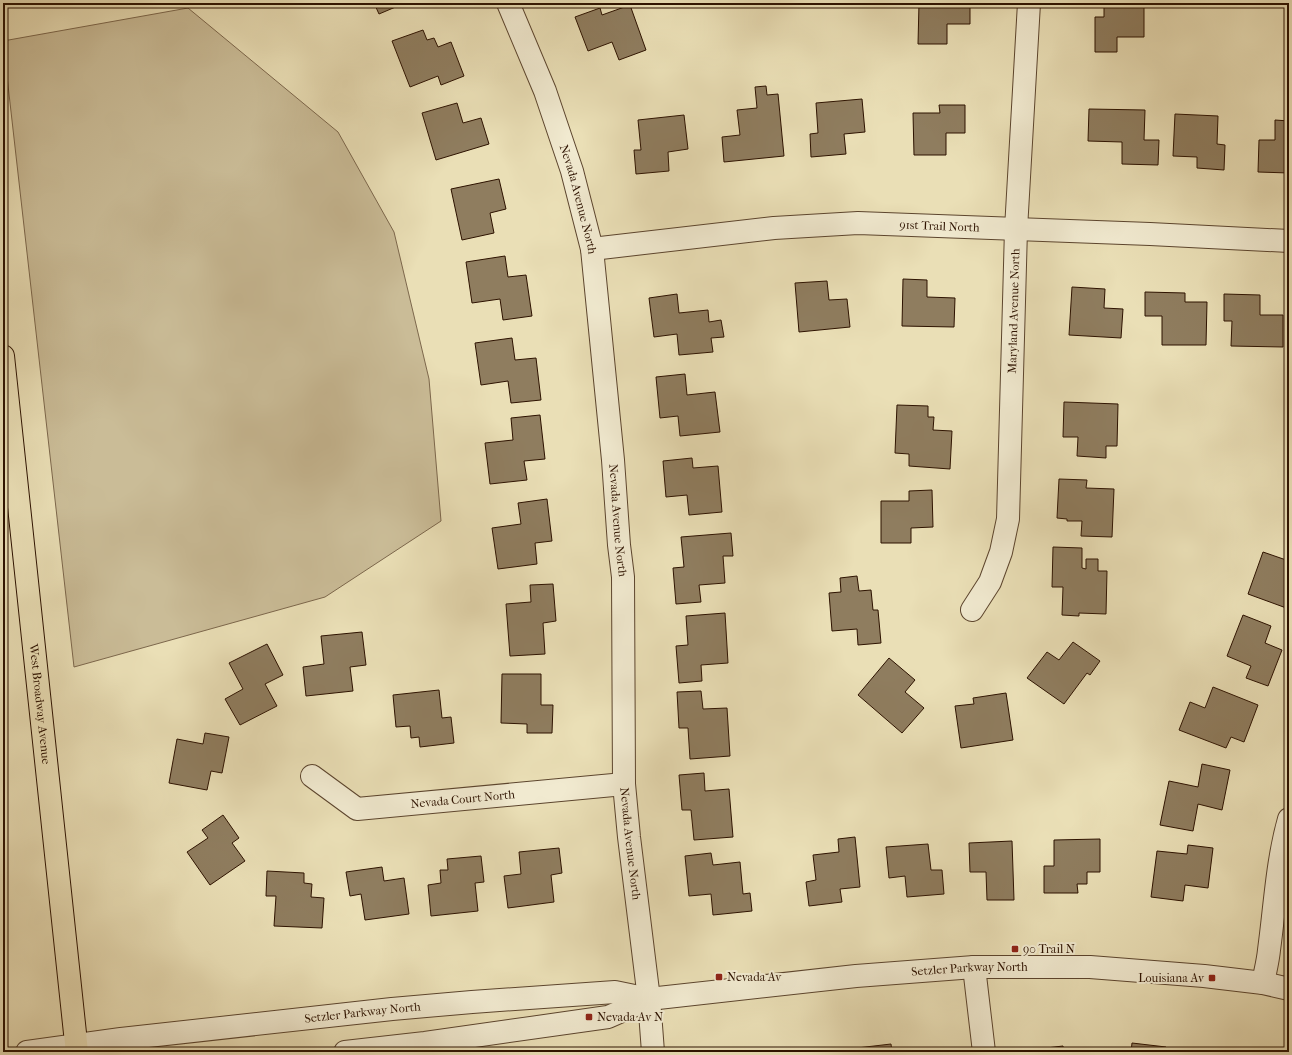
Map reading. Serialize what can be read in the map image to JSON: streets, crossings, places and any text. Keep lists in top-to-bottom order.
{
  "streets": {
    "main road": ["West Broadway Avenue"],
    "street": [
      "Nevada Avenue North",
      "91st Trail North",
      "Maryland Avenue North",
      "Nevada Court North",
      "Setzler Parkway North"
    ]
  },
  "crossings": [
    ["Nevada Avenue North", "91st Trail North"],
    ["Nevada Avenue North", "Nevada Court North"],
    ["Nevada Avenue North", "Setzler Parkway North"],
    ["91st Trail North", "Maryland Avenue North"],
    ["West Broadway Avenue", "Setzler Parkway North"]
  ],
  "places": {
    "transit": [
      "90 Trail N",
      "Nevada Av",
      "Louisiana Av",
      "Nevada Av N"
    ]
  }
}
